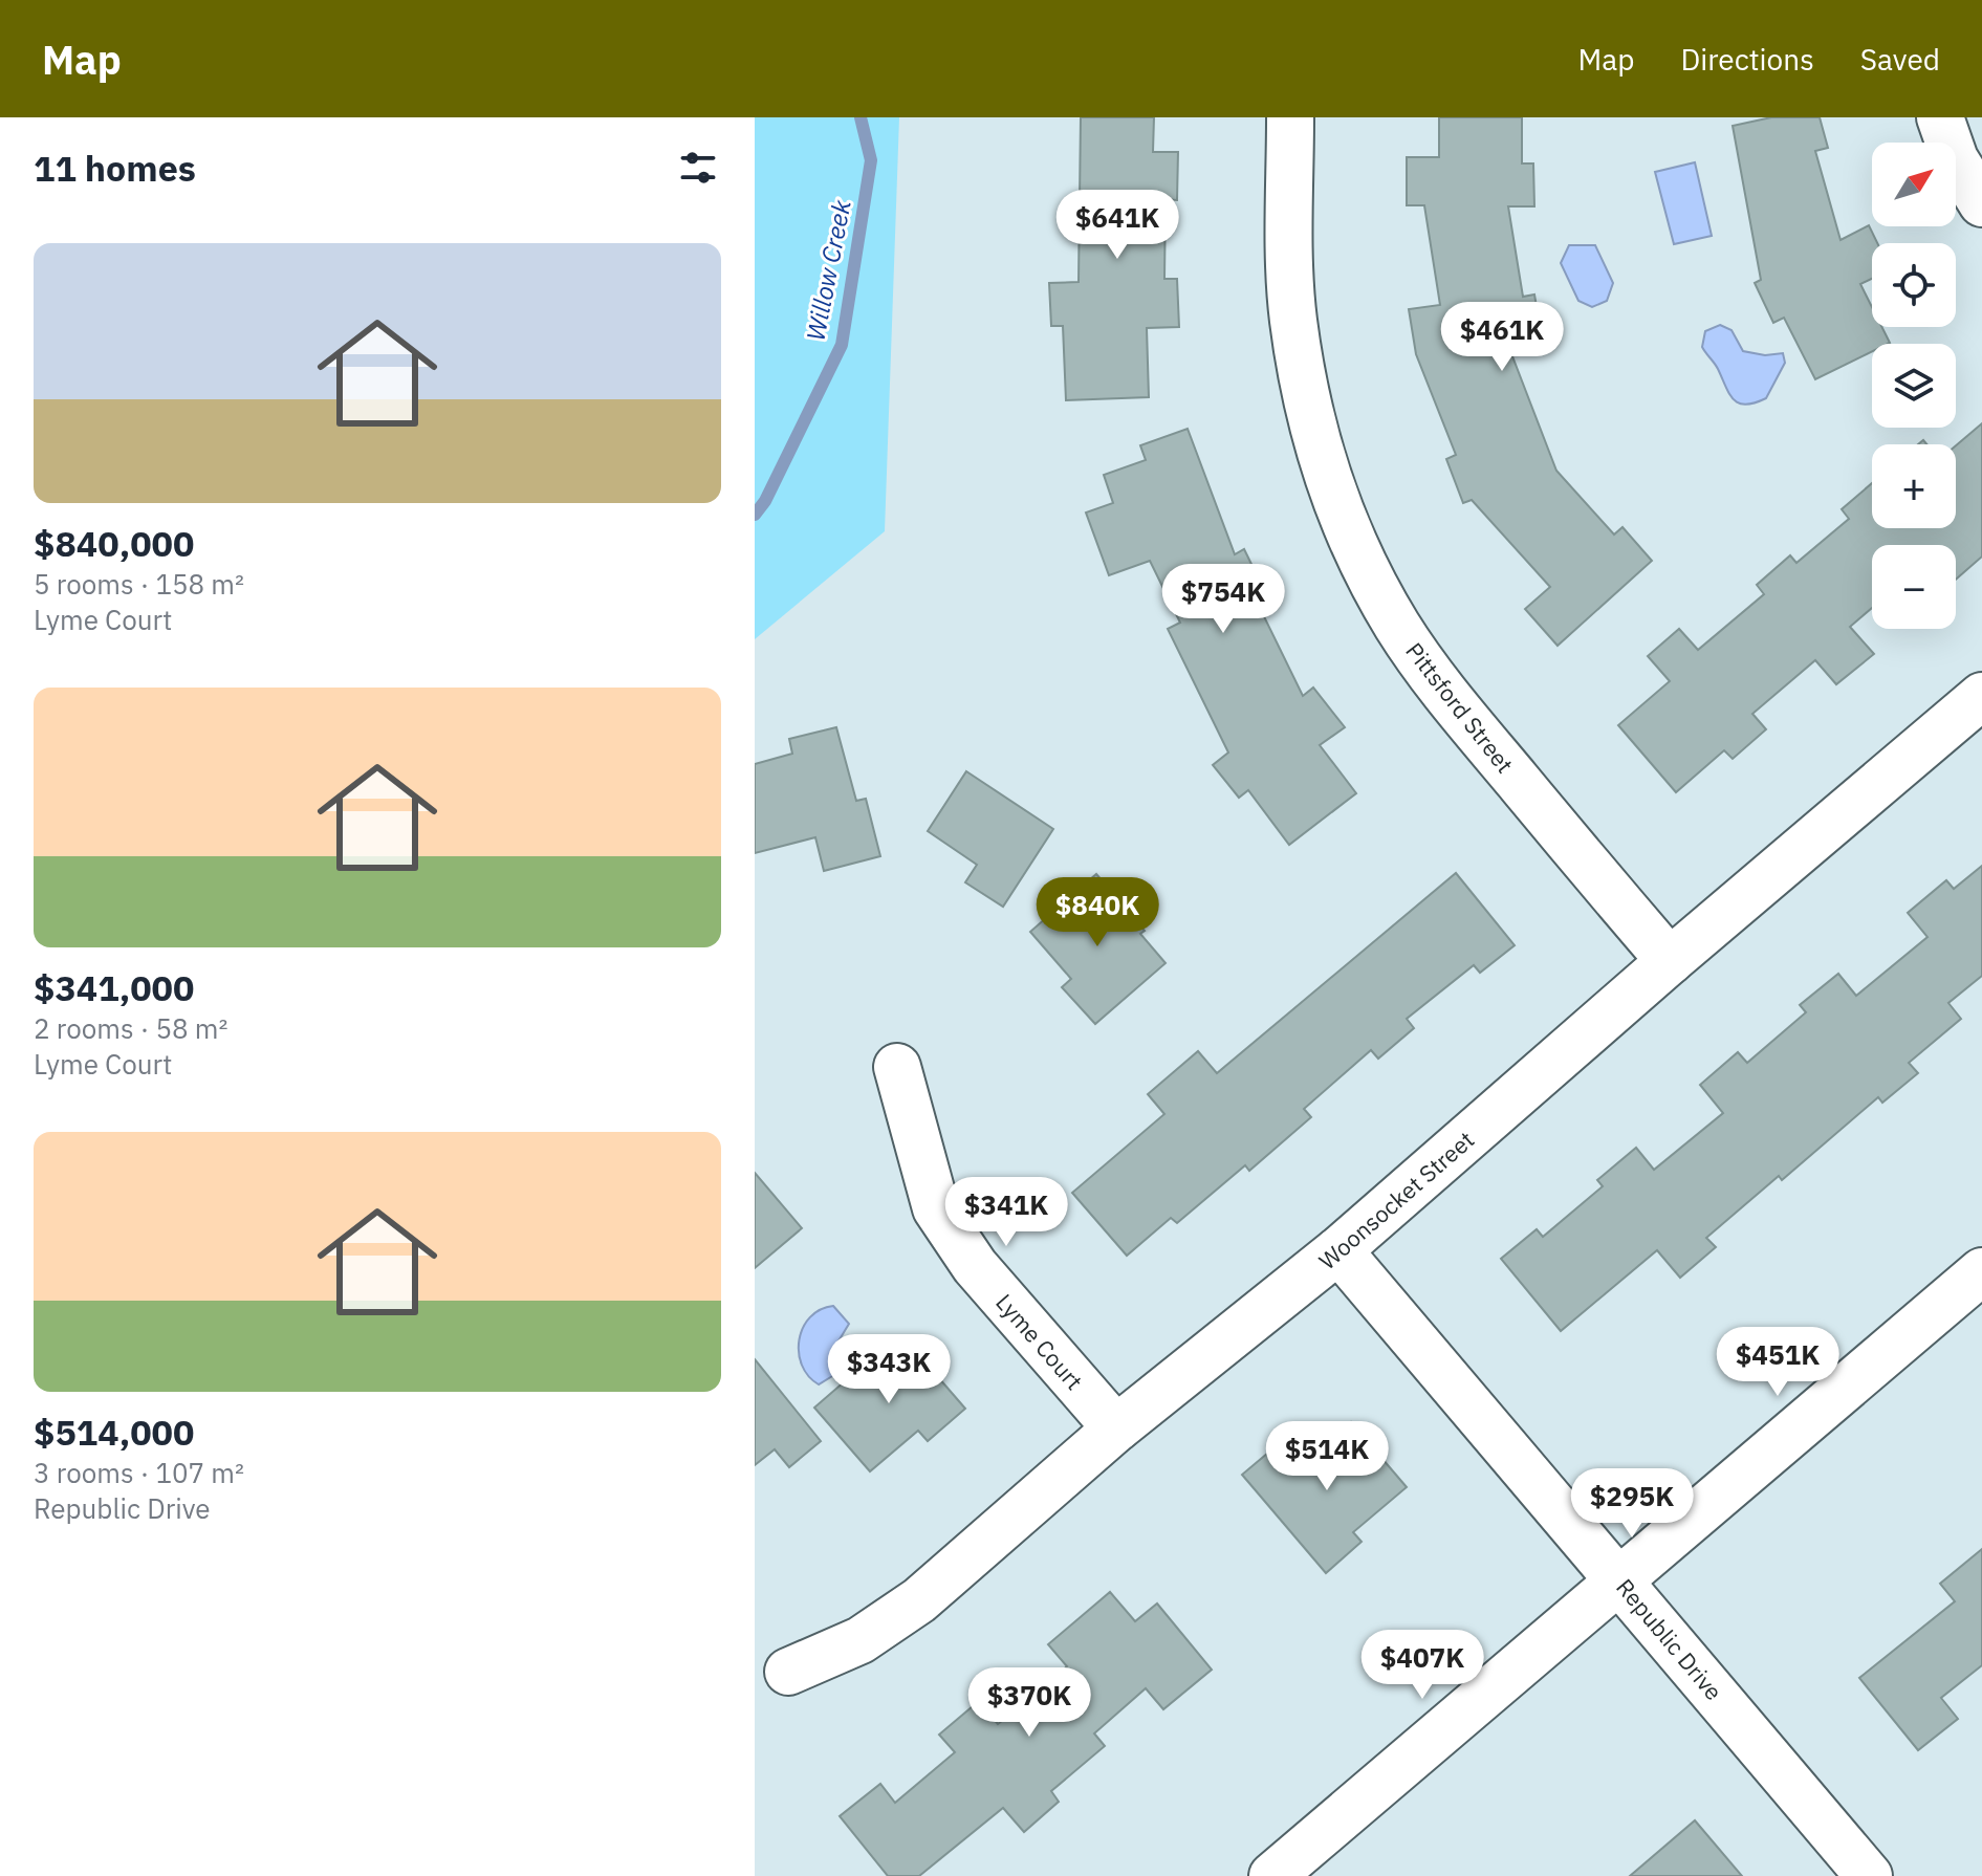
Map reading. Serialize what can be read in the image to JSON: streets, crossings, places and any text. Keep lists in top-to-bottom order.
{
  "streets": {
    "street": [
      "Pittsford Street",
      "Woonsocket Street",
      "Lyme Court",
      "Republic Drive"
    ]
  },
  "crossings": [
    ["Pittsford Street", "Woonsocket Street"],
    ["Woonsocket Street", "Lyme Court"],
    ["Woonsocket Street", "Republic Drive"]
  ],
  "water": ["Willow Creek"],
  "north": "top right",
  "page": {
    "header": "Map",
    "nav": ["Map", "Directions", "Saved"],
    "heading": "11 homes",
    "map_buttons": ["+", "−"],
    "price": [
      "$641K",
      "$461K",
      "$754K",
      "$840K",
      "$341K",
      "$451K",
      "$343K",
      "$514K",
      "$295K",
      "$407K",
      "$370K"
    ],
    "list": [
      {
        "name": "$840,000",
        "note": "5 rooms · 158 m² · Lyme Court"
      },
      {
        "name": "$341,000",
        "note": "2 rooms · 58 m² · Lyme Court"
      },
      {
        "name": "$514,000",
        "note": "3 rooms · 107 m² · Republic Drive"
      }
    ]
  }
}
